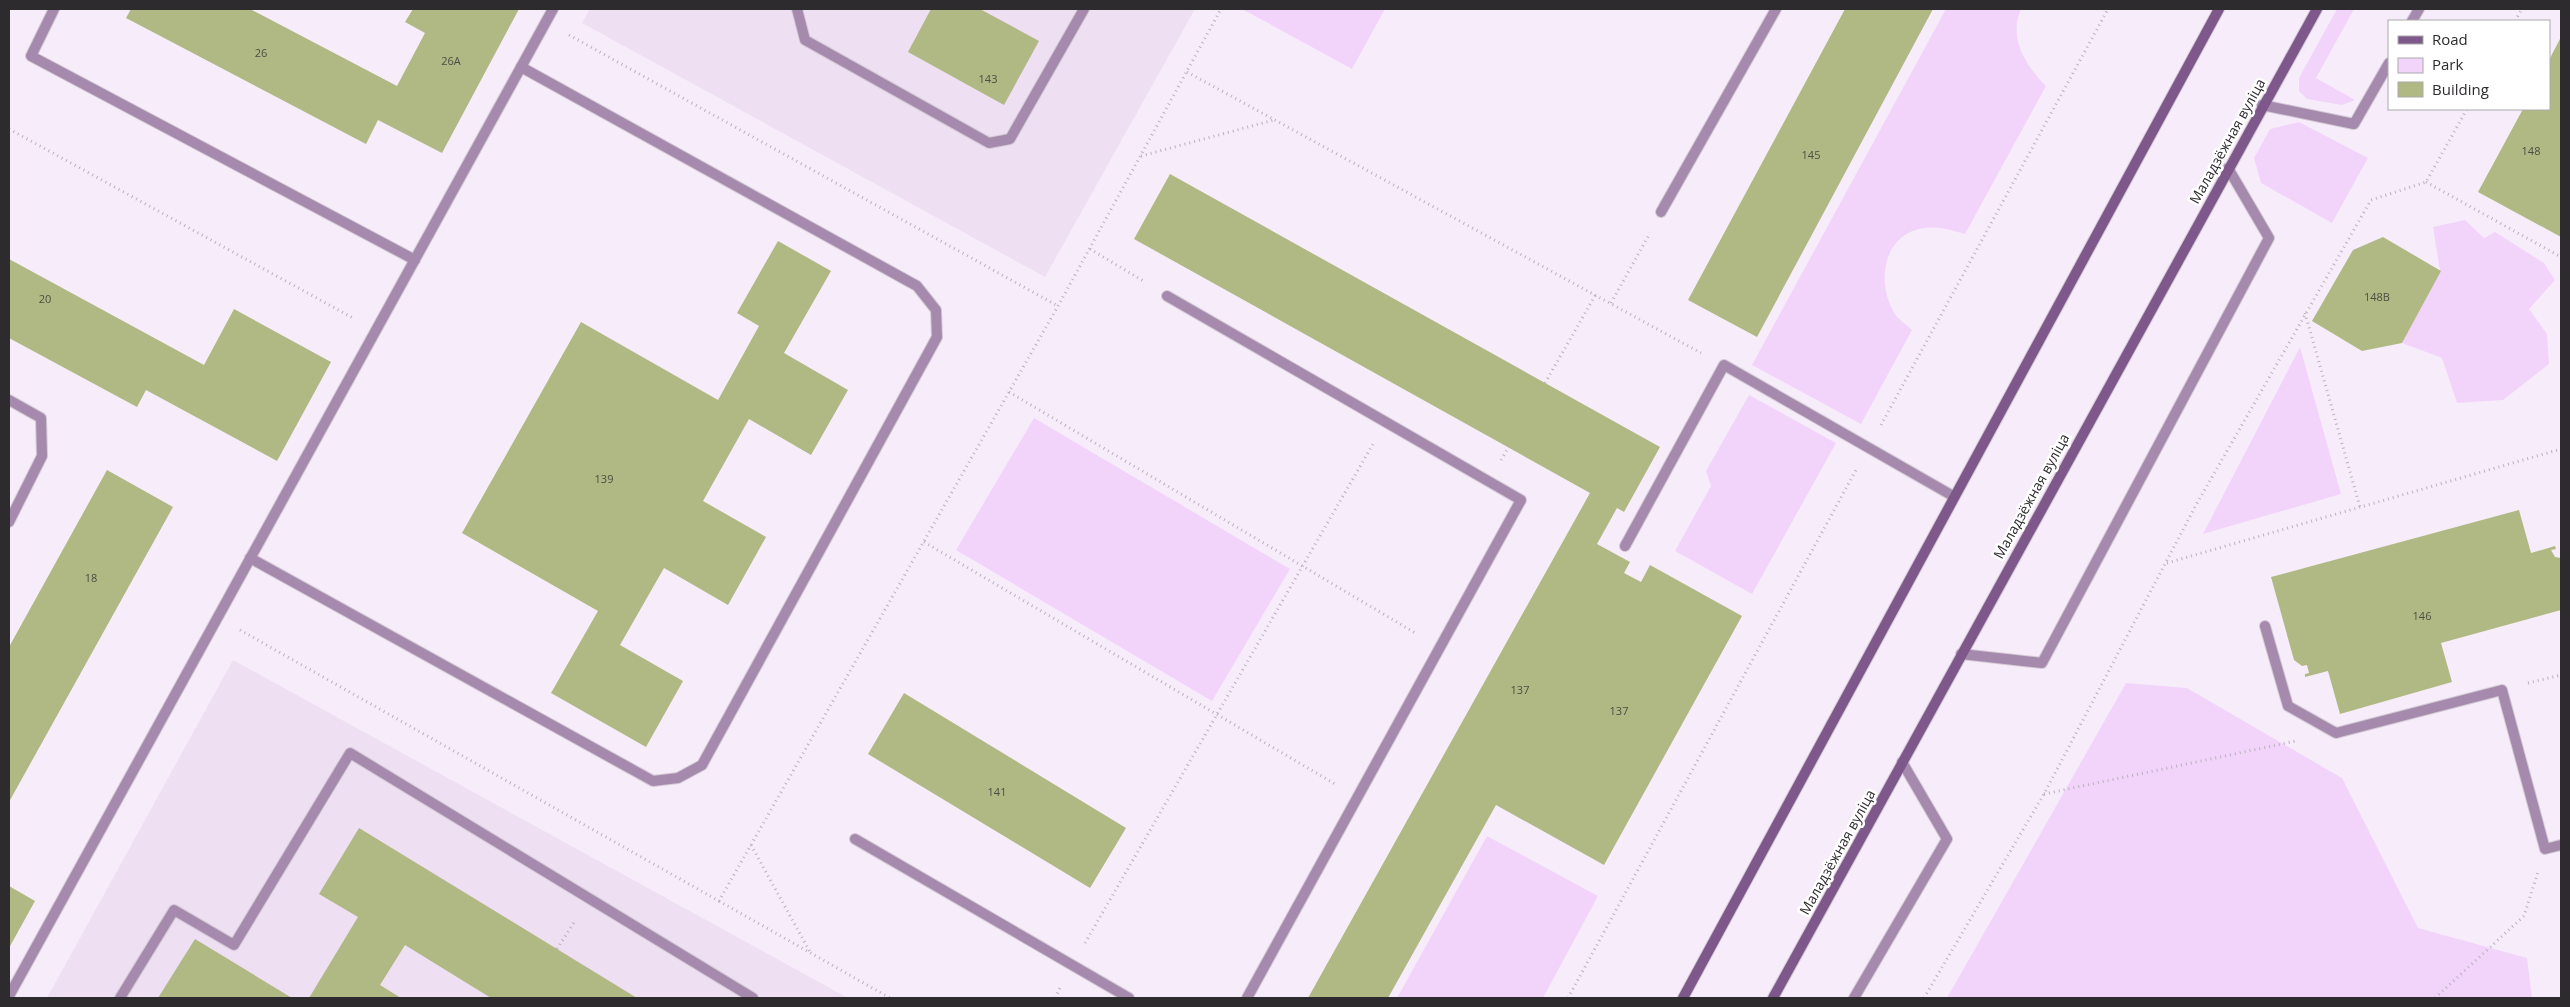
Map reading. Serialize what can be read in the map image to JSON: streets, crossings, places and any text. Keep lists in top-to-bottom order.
{
  "streets": {
    "main road": ["Маладзёжная вуліца"]
  },
  "house_numbers": [
    "26",
    "26А",
    "143",
    "148",
    "145",
    "148В",
    "20",
    "139",
    "18",
    "146",
    "137",
    "137",
    "141"
  ],
  "legend": ["Road", "Park", "Building"]
}
